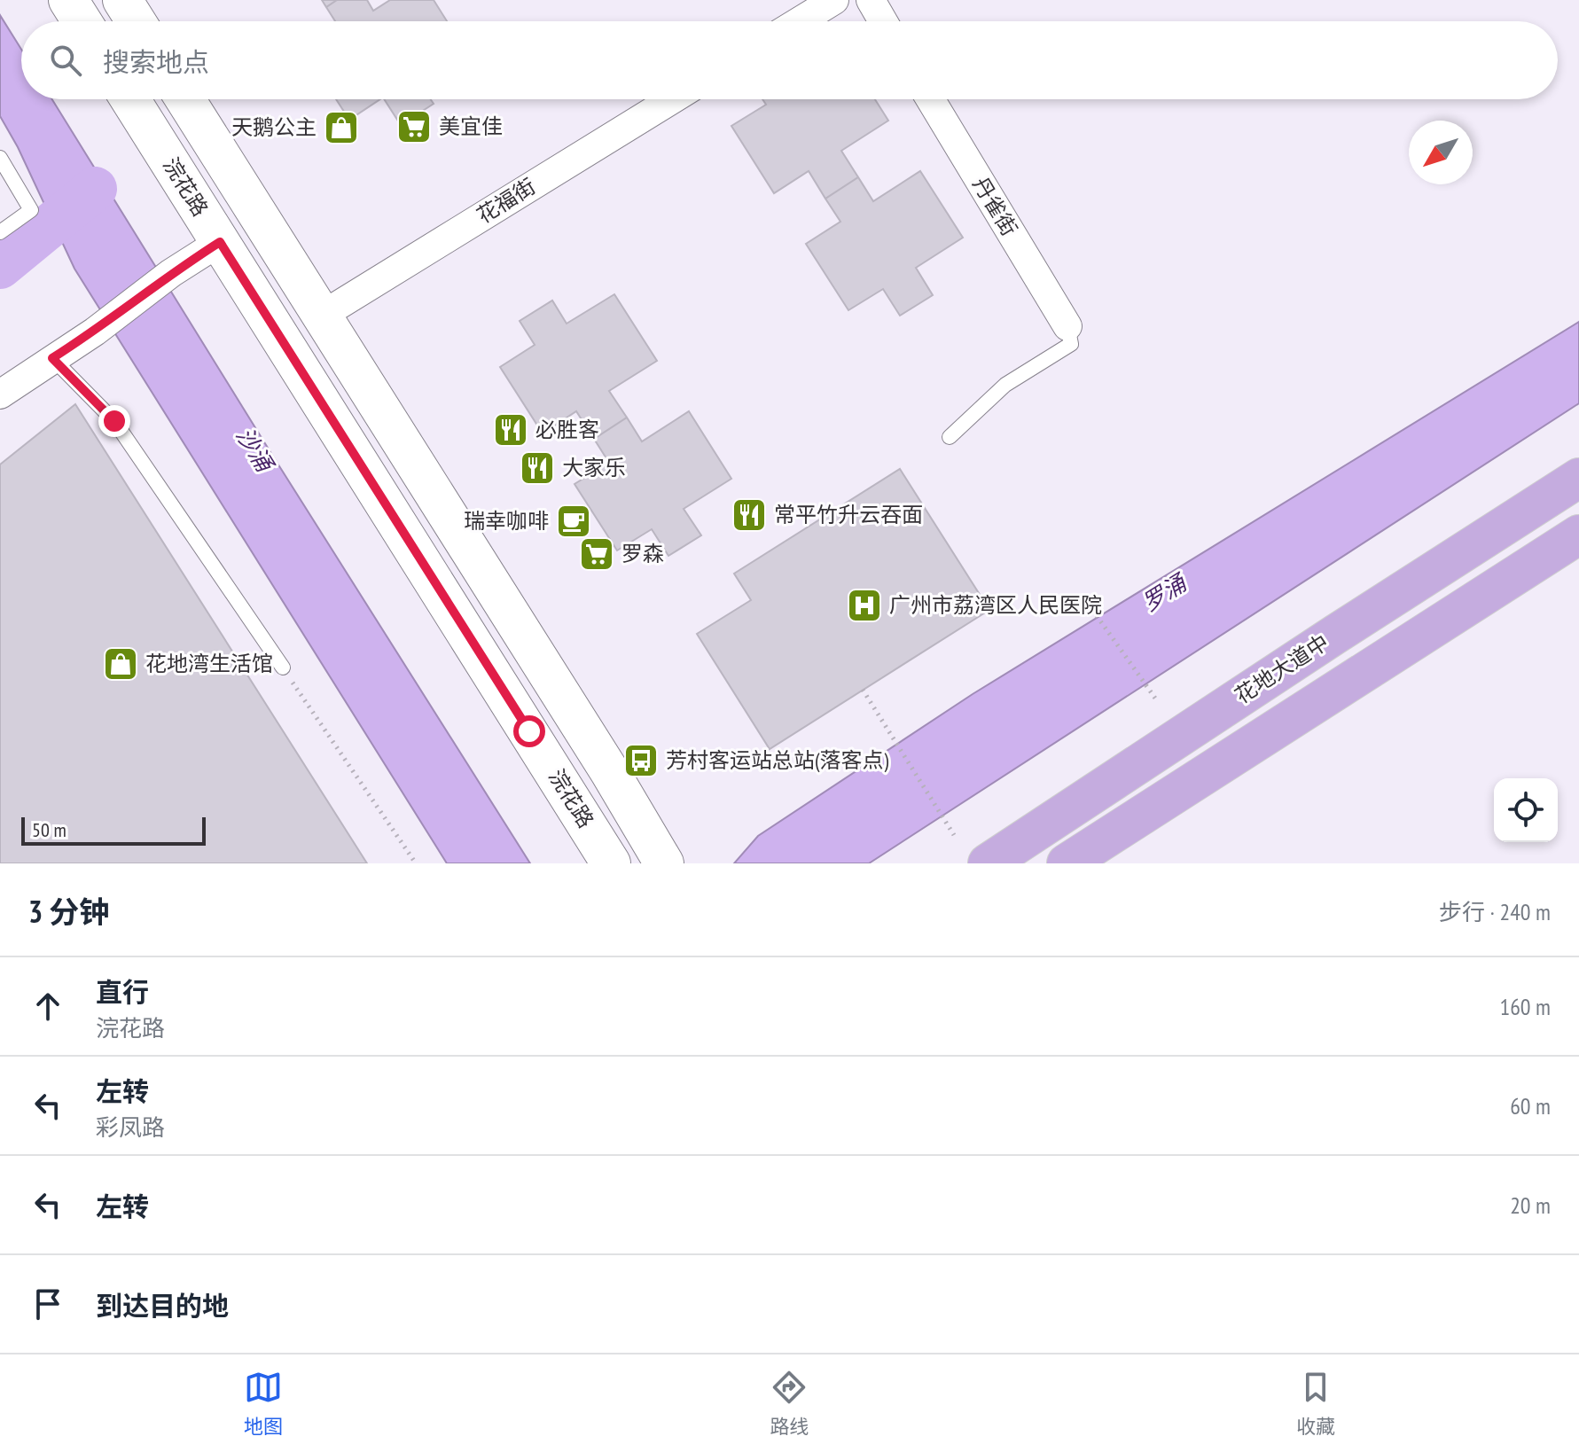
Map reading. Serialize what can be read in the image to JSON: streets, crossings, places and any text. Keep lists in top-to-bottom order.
{
  "streets": {
    "main road": ["浣花路", "花地大道中"],
    "street": ["花福街", "丹雀街"]
  },
  "water": ["沙涌", "罗涌"],
  "places": {
    "supermarket": ["美宜佳", "罗森"],
    "shop": ["天鹅公主", "花地湾生活馆"],
    "restaurant": ["必胜客", "大家乐", "常平竹升云吞面"],
    "cafe": ["瑞幸咖啡"],
    "hospital": ["广州市荔湾区人民医院"],
    "bus stop": ["芳村客运站总站(落客点)"]
  },
  "scale_bar": "50 m",
  "north": "bottom left",
  "page": {
    "search": "搜索地点",
    "scale": "50 m",
    "heading": ["3 分钟", "步行 · 240 m"],
    "list": [
      ["直行", "浣花路", "160 m"],
      ["左转", "彩凤路", "60 m"],
      ["左转", "20 m"],
      "到达目的地"
    ],
    "nav": ["地图", "路线", "收藏"]
  }
}
